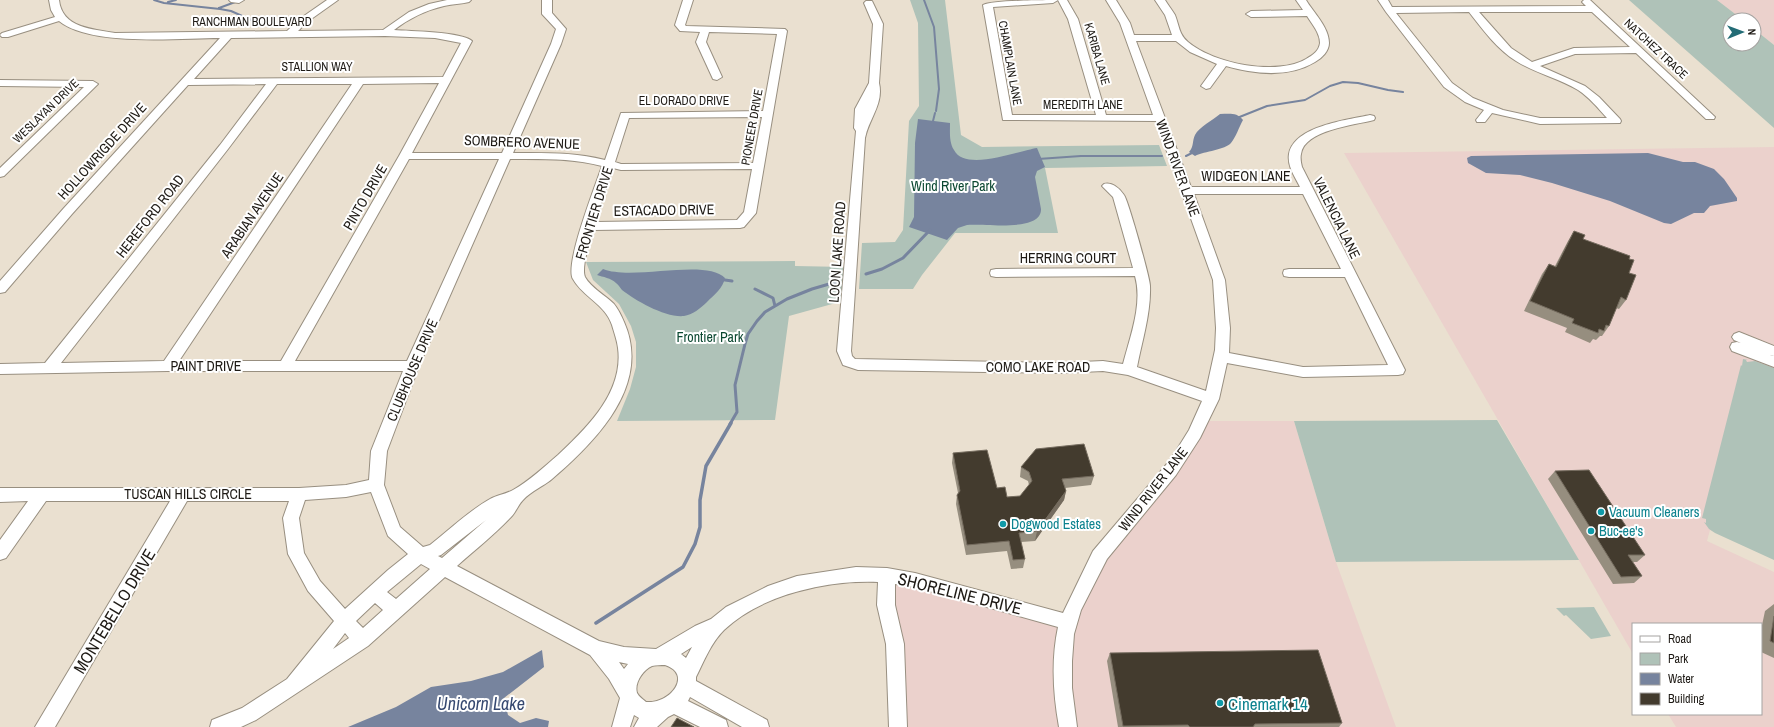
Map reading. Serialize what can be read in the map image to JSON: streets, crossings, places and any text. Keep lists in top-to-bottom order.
{
  "streets": {
    "street": [
      "RANCHMAN BOULEVARD",
      "NATCHEZ TRACE",
      "KARIBA LANE",
      "CHAMPLAIN LANE",
      "STALLION WAY",
      "EL DORADO DRIVE",
      "MEREDITH LANE",
      "WESLAYAN DRIVE",
      "PIONEER DRIVE",
      "SOMBRERO AVENUE",
      "HOLLOWRIGDE DRIVE",
      "WIND RIVER LANE",
      "WIDGEON LANE",
      "PINTO DRIVE",
      "ESTACADO DRIVE",
      "FRONTIER DRIVE",
      "ARABIAN AVENUE",
      "HEREFORD ROAD",
      "VALENCIA LANE",
      "LOON LAKE ROAD",
      "HERRING COURT",
      "PAINT DRIVE",
      "COMO LAKE ROAD",
      "CLUBHOUSE DRIVE",
      "TUSCAN HILLS CIRCLE",
      "SHORELINE DRIVE",
      "MONTEBELLO DRIVE"
    ]
  },
  "crossings": [
    ["RANCHMAN BOULEVARD", "HOLLOWRIGDE DRIVE"],
    ["RANCHMAN BOULEVARD", "PINTO DRIVE"],
    ["KARIBA LANE", "MEREDITH LANE"],
    ["CHAMPLAIN LANE", "MEREDITH LANE"],
    ["STALLION WAY", "HOLLOWRIGDE DRIVE"],
    ["STALLION WAY", "PINTO DRIVE"],
    ["STALLION WAY", "ARABIAN AVENUE"],
    ["STALLION WAY", "HEREFORD ROAD"],
    ["EL DORADO DRIVE", "PIONEER DRIVE"],
    ["EL DORADO DRIVE", "FRONTIER DRIVE"],
    ["MEREDITH LANE", "WIND RIVER LANE"],
    ["PIONEER DRIVE", "SOMBRERO AVENUE"],
    ["PIONEER DRIVE", "ESTACADO DRIVE"],
    ["SOMBRERO AVENUE", "PINTO DRIVE"],
    ["SOMBRERO AVENUE", "FRONTIER DRIVE"],
    ["SOMBRERO AVENUE", "CLUBHOUSE DRIVE"],
    ["WIND RIVER LANE", "WIDGEON LANE"],
    ["WIND RIVER LANE", "VALENCIA LANE"],
    ["WIND RIVER LANE", "COMO LAKE ROAD"],
    ["WIND RIVER LANE", "SHORELINE DRIVE"],
    ["WIDGEON LANE", "VALENCIA LANE"],
    ["PINTO DRIVE", "PAINT DRIVE"],
    ["ESTACADO DRIVE", "FRONTIER DRIVE"],
    ["FRONTIER DRIVE", "CLUBHOUSE DRIVE"],
    ["ARABIAN AVENUE", "PAINT DRIVE"],
    ["HEREFORD ROAD", "PAINT DRIVE"],
    ["LOON LAKE ROAD", "COMO LAKE ROAD"],
    ["PAINT DRIVE", "CLUBHOUSE DRIVE"],
    ["CLUBHOUSE DRIVE", "TUSCAN HILLS CIRCLE"],
    ["CLUBHOUSE DRIVE", "SHORELINE DRIVE"],
    ["TUSCAN HILLS CIRCLE", "MONTEBELLO DRIVE"]
  ],
  "water": ["Unicorn Lake"],
  "parks": ["Wind River Park", "Frontier Park"],
  "places": [
    "Vacuum Cleaners",
    "Dogwood Estates",
    "Buc-ee's",
    "Cinemark 14"
  ],
  "legend": [
    "Road",
    "Park",
    "Water",
    "Building"
  ],
  "north": "right"
}
